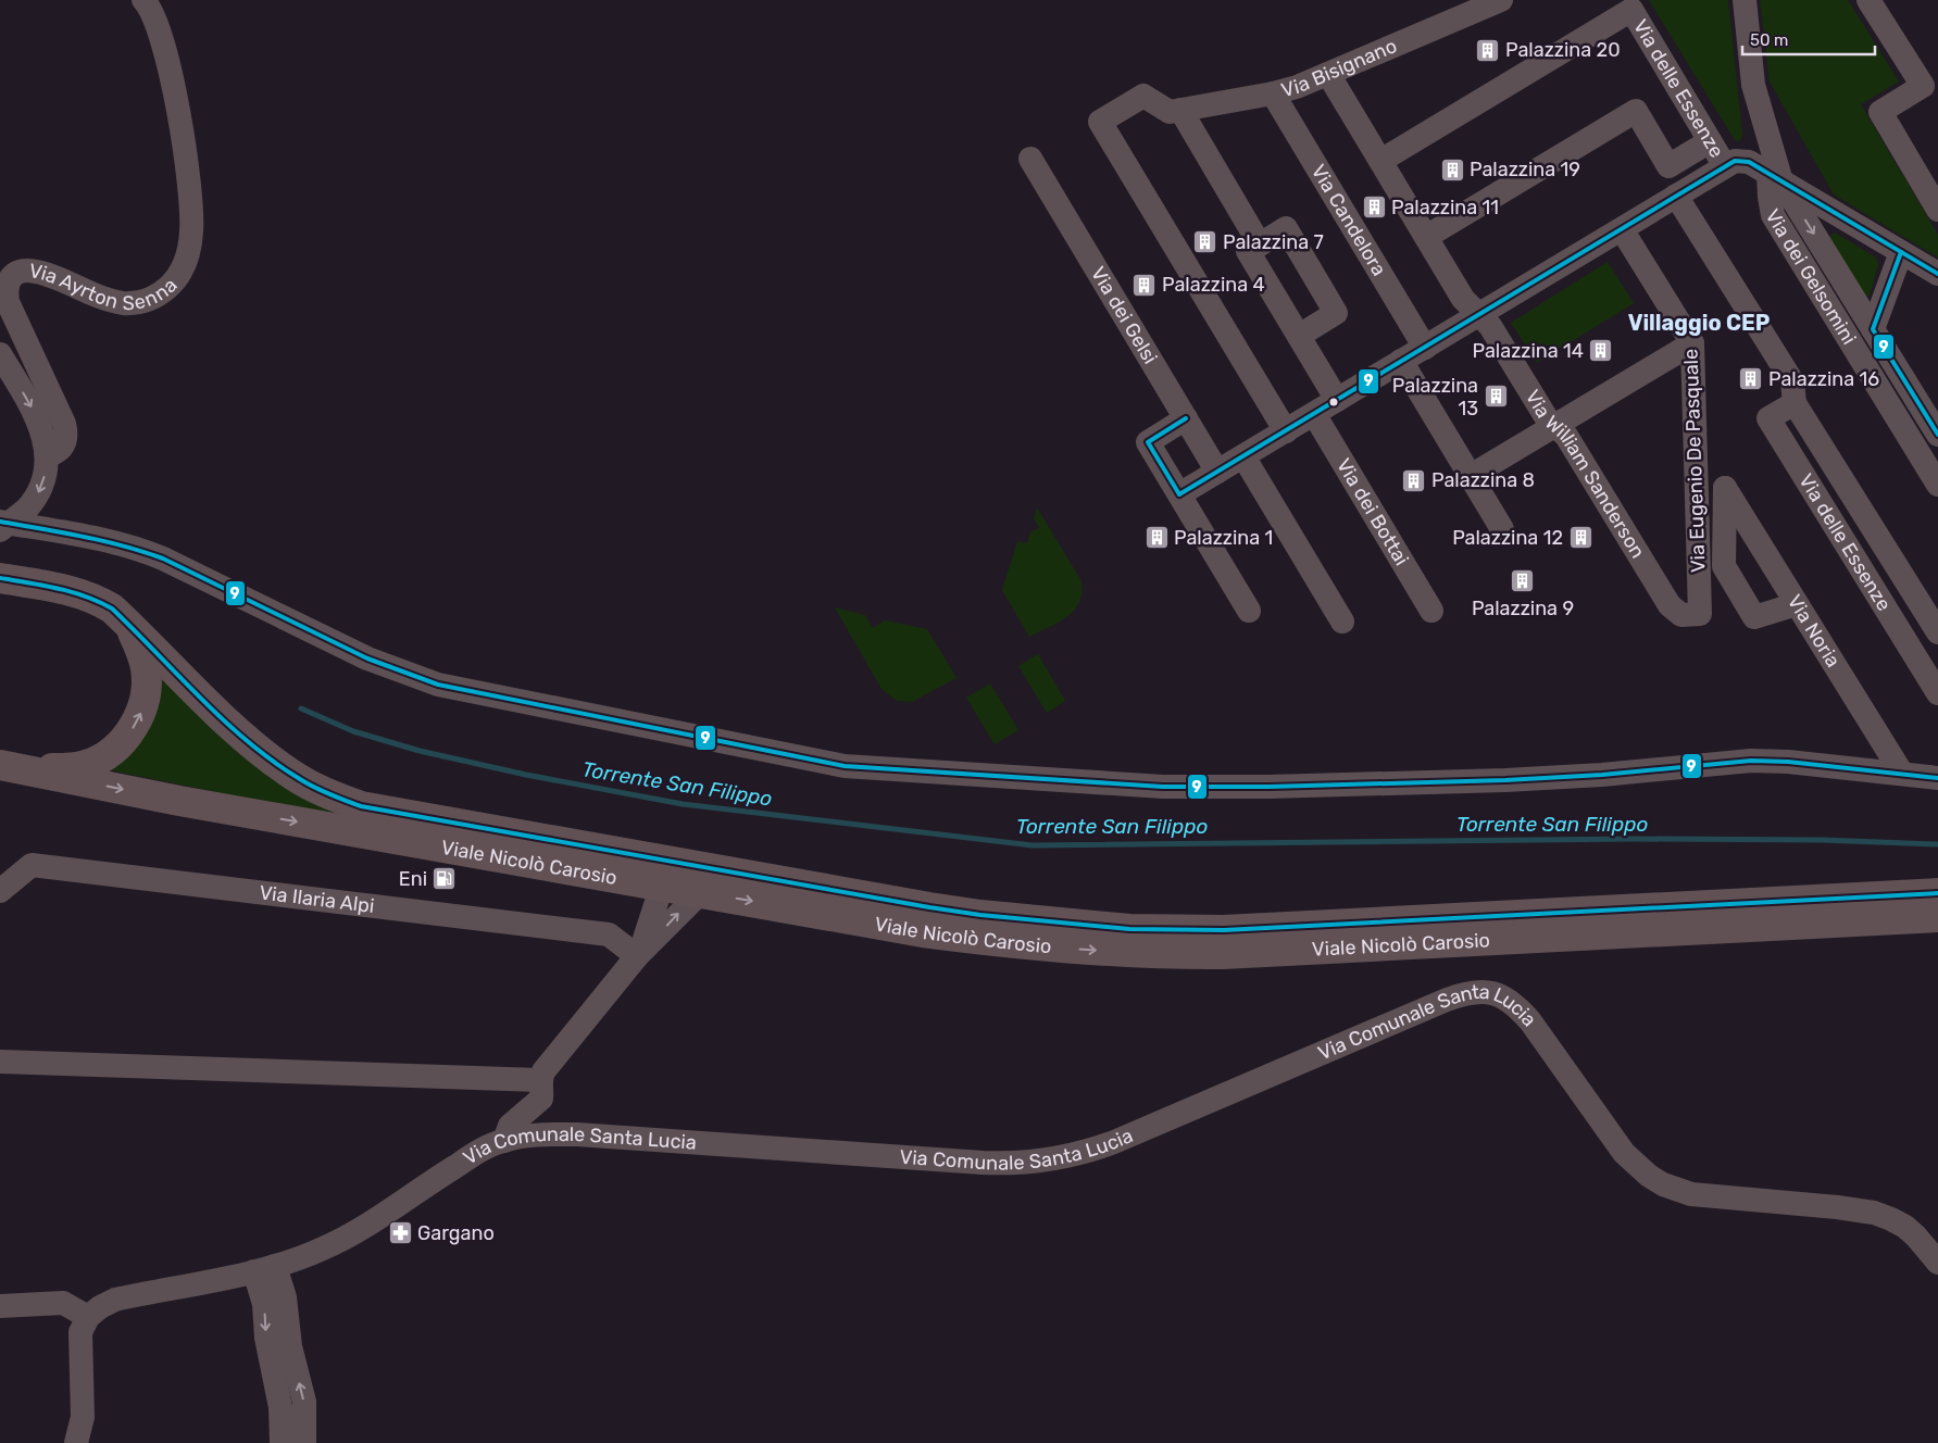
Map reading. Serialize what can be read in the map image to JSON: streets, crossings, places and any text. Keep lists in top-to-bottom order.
{
  "streets": {
    "main road": ["Viale Nicolò Carosio"],
    "street": [
      "Via Bisignano",
      "Via delle Essenze",
      "Via Candelora",
      "Via Ayrton Senna",
      "Via dei Gelsomini",
      "Via dei Gelsi",
      "Via Eugenio De Pasquale",
      "Via William Sanderson",
      "Via dei Bottai",
      "Via Noria",
      "Via Ilaria Alpi",
      "Via Comunale Santa Lucia"
    ]
  },
  "crossings": [
    ["Via Bisignano", "Via Candelora"],
    ["Via Bisignano", "Via William Sanderson"],
    ["Via delle Essenze", "Via William Sanderson"],
    ["Via Eugenio De Pasquale", "Via William Sanderson"]
  ],
  "districts": ["Villaggio CEP"],
  "water": ["Torrente San Filippo"],
  "places": {
    "building": [
      "Palazzina 20",
      "Palazzina 19",
      "Palazzina 11",
      "Palazzina 7",
      "Palazzina 4",
      "Palazzina 14",
      "Palazzina 16",
      "Palazzina 13",
      "Palazzina 8",
      "Palazzina 1",
      "Palazzina 12",
      "Palazzina 9"
    ],
    "fuel station": ["Eni"],
    "pharmacy": ["Gargano"]
  },
  "lines": ["transit line 9"],
  "scale_bar": "50 m"
}
